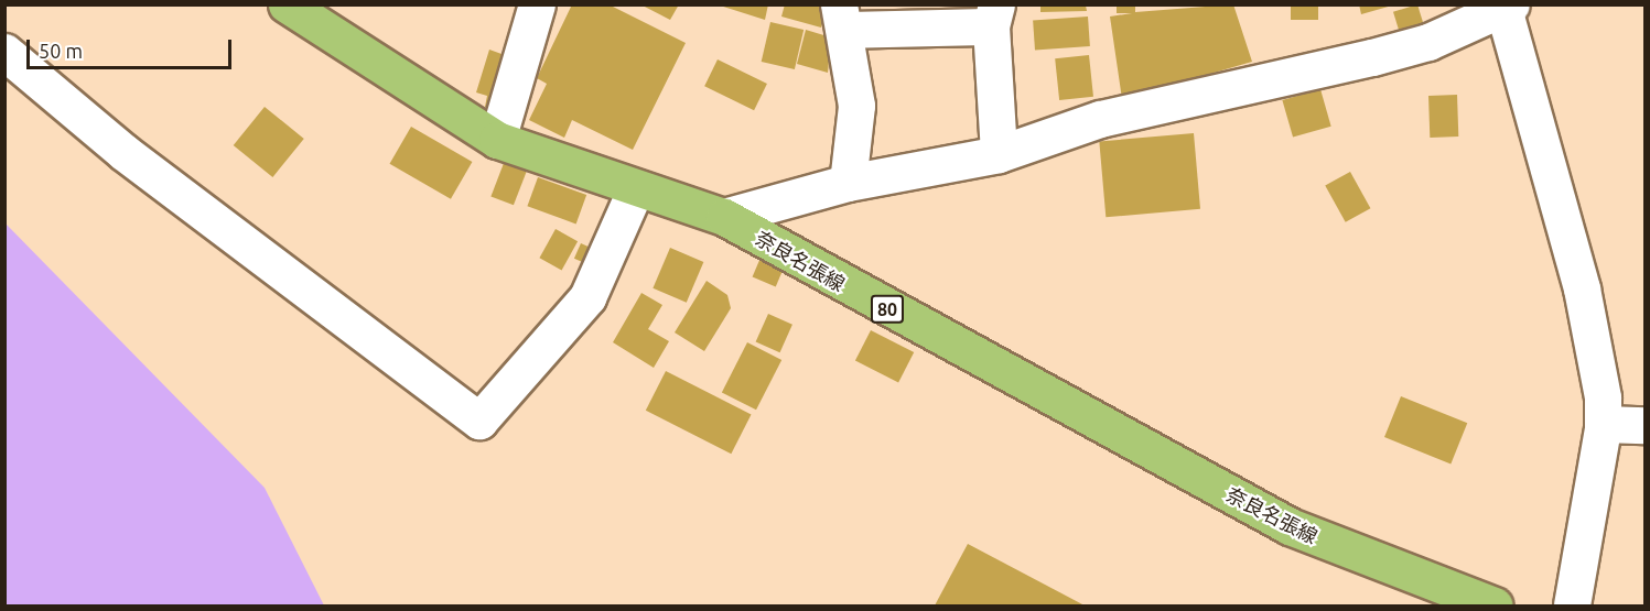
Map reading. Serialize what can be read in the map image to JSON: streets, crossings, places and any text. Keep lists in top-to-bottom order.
{
  "streets": {
    "main road": ["奈良名張線", "80"]
  },
  "scale_bar": "50 m"
}
